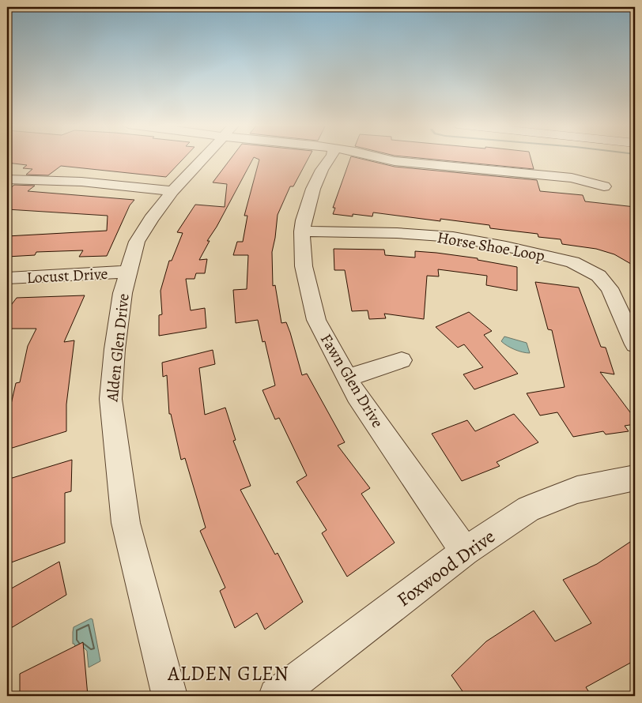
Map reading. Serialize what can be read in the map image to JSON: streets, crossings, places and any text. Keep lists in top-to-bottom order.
{
  "streets": {
    "street": [
      "Horse Shoe Loop",
      "Locust Drive",
      "Alden Glen Drive",
      "Fawn Glen Drive",
      "Foxwood Drive"
    ]
  },
  "crossings": [
    ["Horse Shoe Loop", "Fawn Glen Drive"],
    ["Locust Drive", "Alden Glen Drive"],
    ["Fawn Glen Drive", "Foxwood Drive"]
  ],
  "districts": ["ALDEN GLEN"]
}
